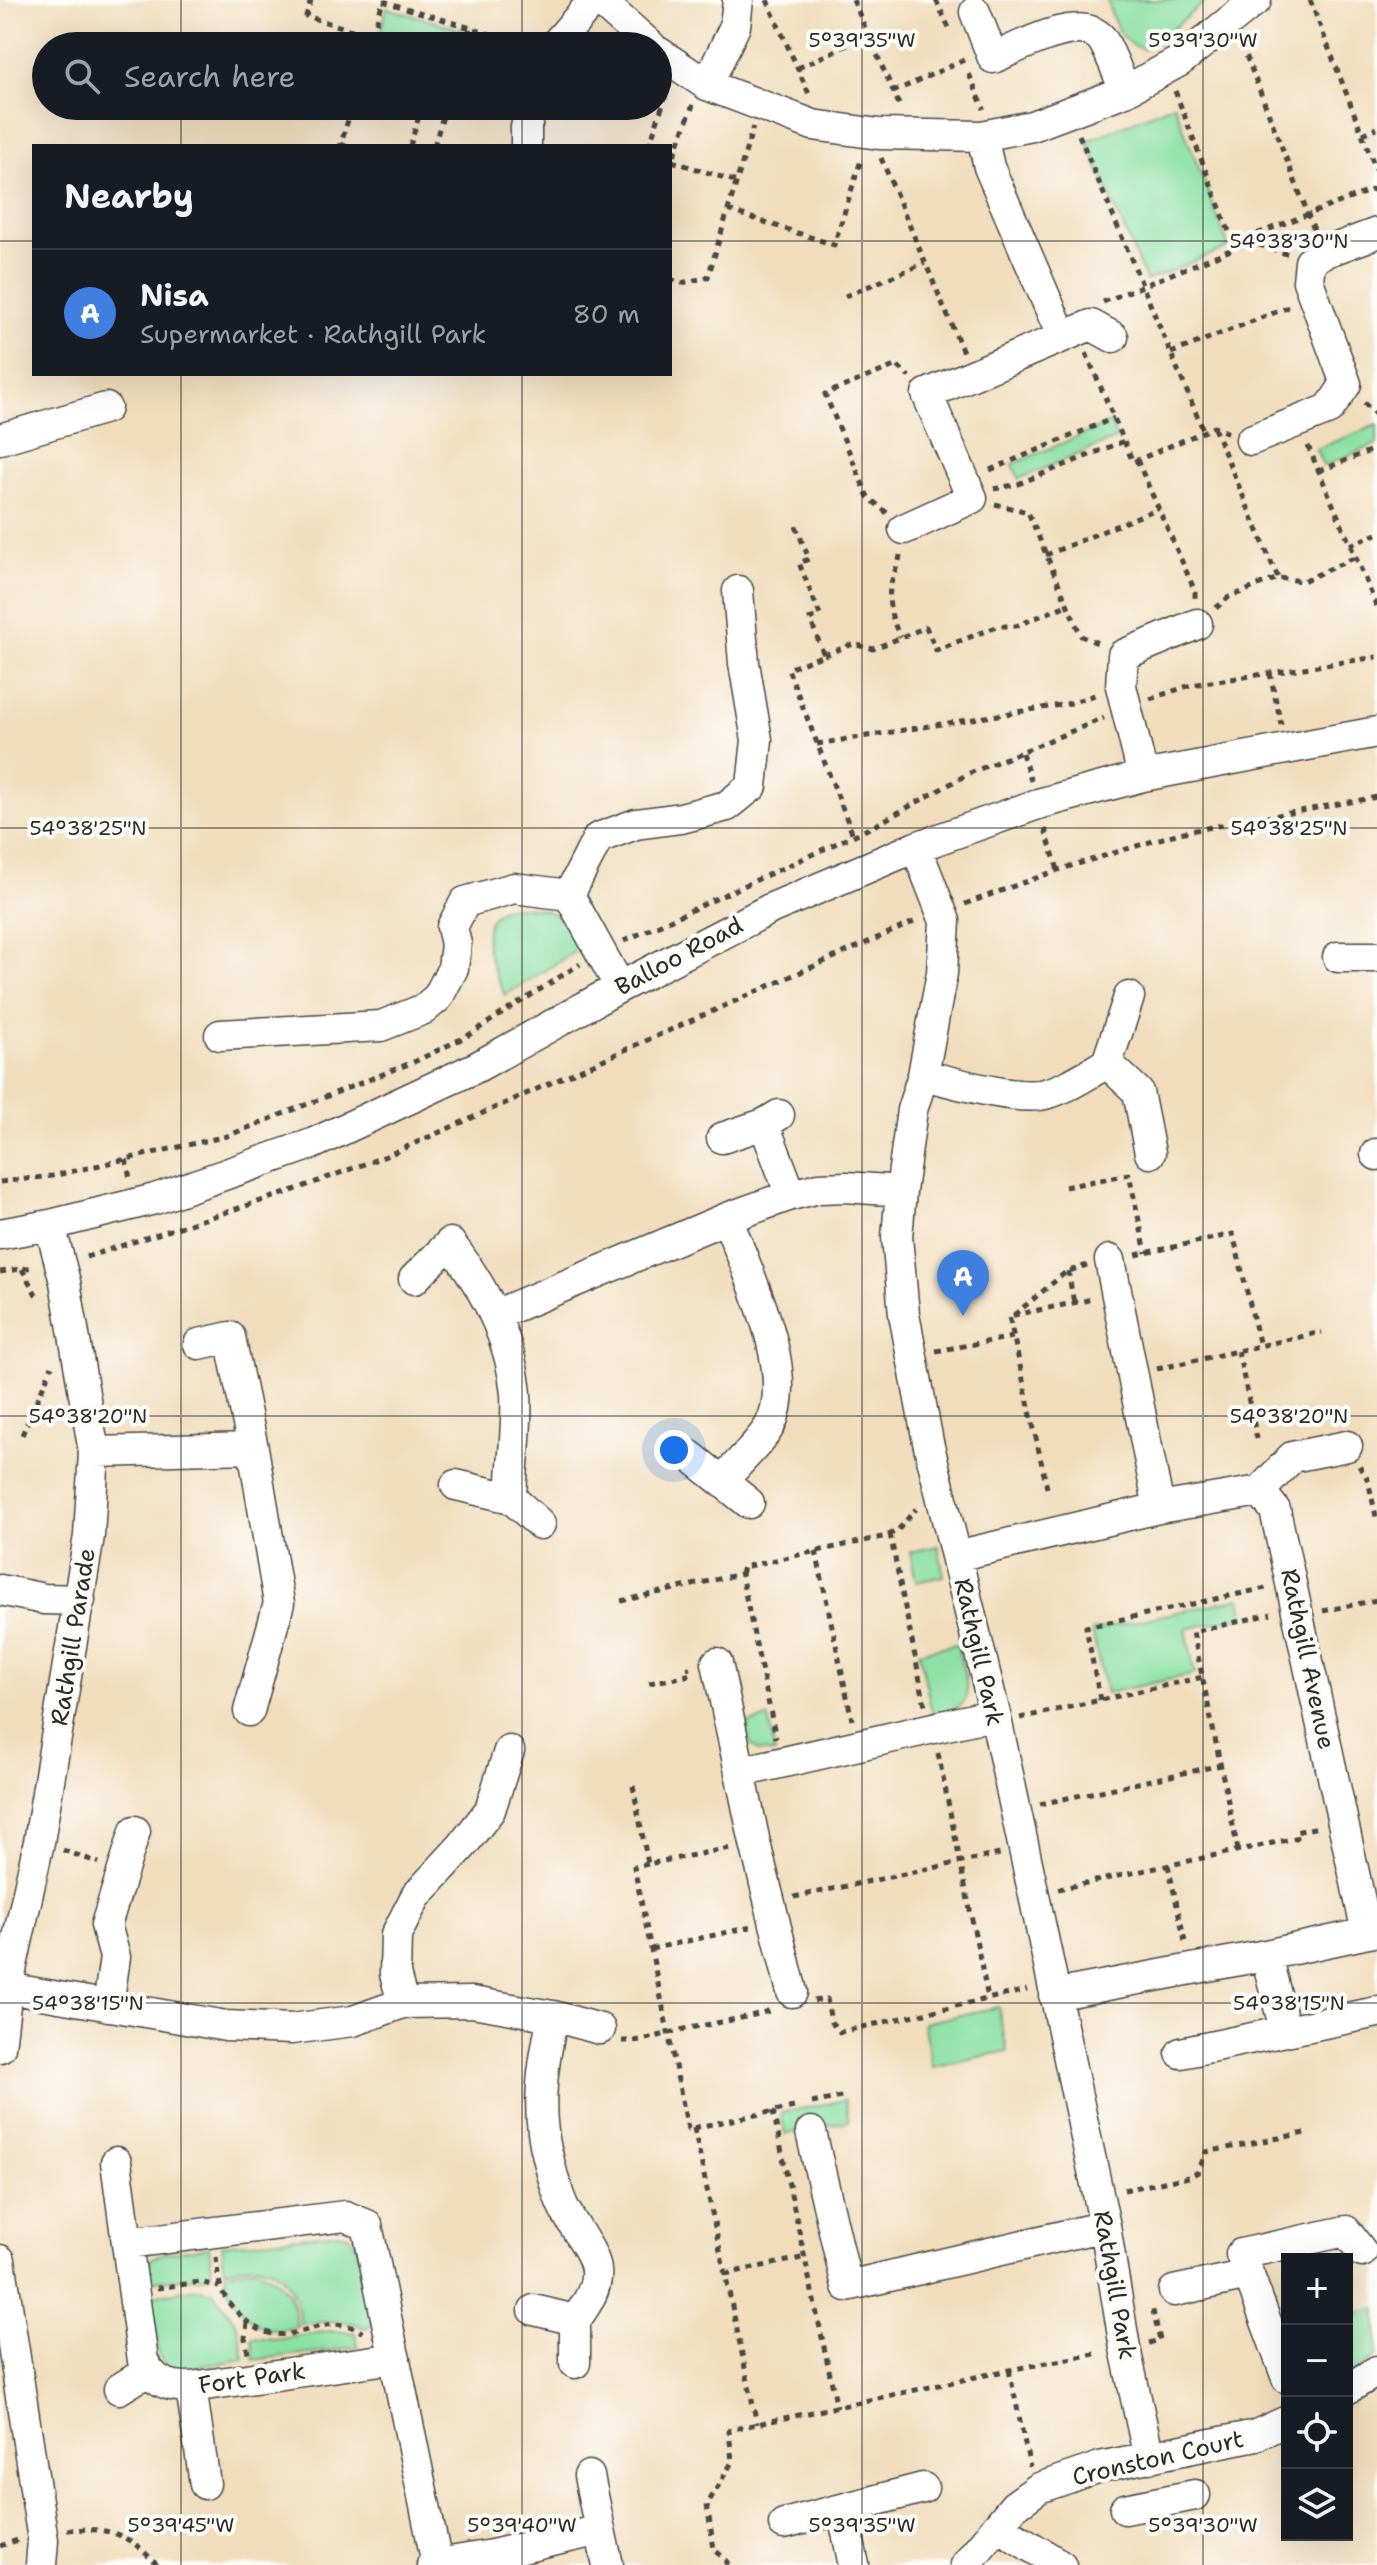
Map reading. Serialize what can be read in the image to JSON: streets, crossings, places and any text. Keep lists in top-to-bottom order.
{
  "streets": {
    "street": [
      "Balloo Road",
      "Rathgill Parade",
      "Rathgill Park",
      "Rathgill Avenue",
      "Fort Park",
      "Cronston Court"
    ]
  },
  "crossings": [
    ["Balloo Road", "Rathgill Parade"],
    ["Balloo Road", "Rathgill Park"],
    ["Rathgill Park", "Rathgill Avenue"],
    ["Rathgill Park", "Cronston Court"]
  ],
  "page": {
    "search": "Search here",
    "heading": "Nearby",
    "list": [
      {
        "mark": "A",
        "name": "Nisa",
        "note": "Supermarket · Rathgill Park",
        "value": "80 m"
      }
    ],
    "pins": "A",
    "map_buttons": ["+", "−"]
  },
  "coordinates": [
    "5°39'35\"W",
    "5°39'30\"W",
    "54°38'30\"N",
    "54°38'25\"N",
    "54°38'20\"N",
    "54°38'15\"N",
    "5°39'45\"W",
    "5°39'40\"W"
  ]
}
